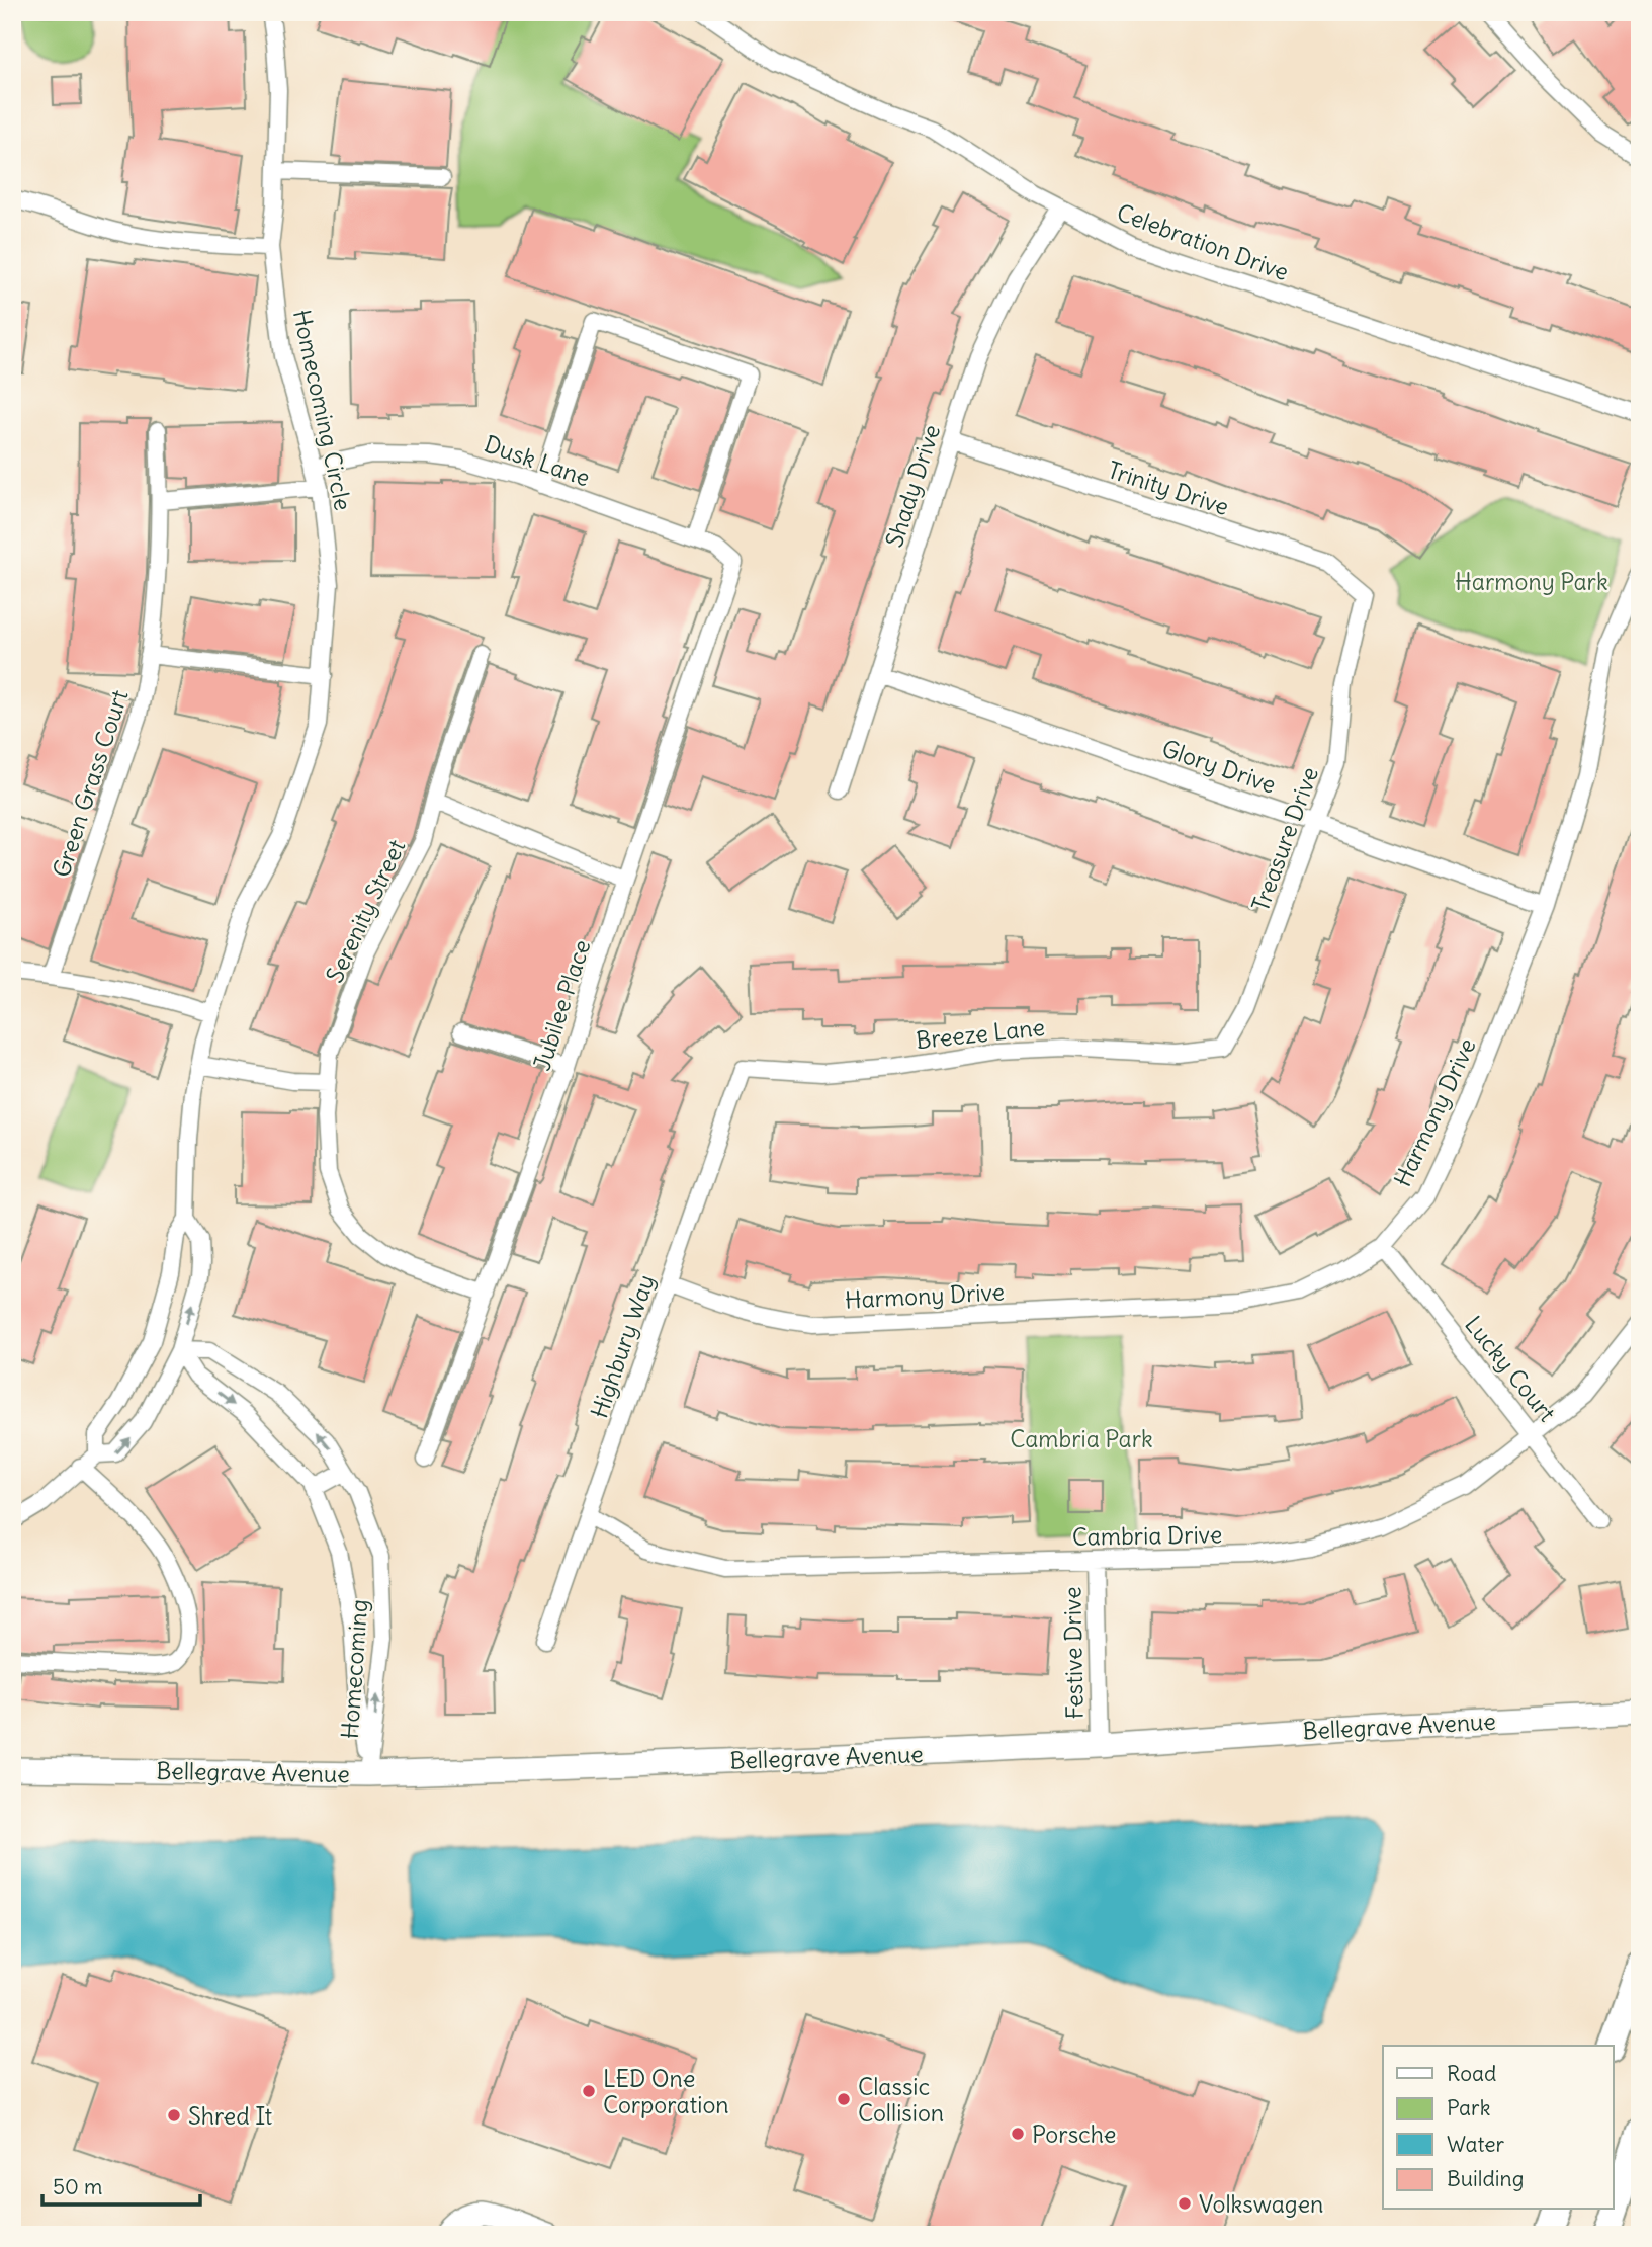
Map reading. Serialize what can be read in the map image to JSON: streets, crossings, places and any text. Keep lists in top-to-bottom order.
{
  "streets": {
    "main road": ["Bellegrave Avenue"],
    "street": [
      "Celebration Drive",
      "Homecoming Circle",
      "Dusk Lane",
      "Shady Drive",
      "Trinity Drive",
      "Glory Drive",
      "Green Grass Court",
      "Treasure Drive",
      "Serenity Street",
      "Jubilee Place",
      "Breeze Lane",
      "Harmony Drive",
      "Highbury Way",
      "Lucky Court",
      "Cambria Drive",
      "Festive Drive",
      "Homecoming"
    ]
  },
  "crossings": [
    ["Celebration Drive", "Shady Drive"],
    ["Homecoming Circle", "Dusk Lane"],
    ["Homecoming Circle", "Homecoming"],
    ["Dusk Lane", "Jubilee Place"],
    ["Shady Drive", "Trinity Drive"],
    ["Shady Drive", "Glory Drive"],
    ["Trinity Drive", "Treasure Drive"],
    ["Glory Drive", "Treasure Drive"],
    ["Glory Drive", "Harmony Drive"],
    ["Treasure Drive", "Breeze Lane"],
    ["Serenity Street", "Jubilee Place"],
    ["Breeze Lane", "Highbury Way"],
    ["Harmony Drive", "Highbury Way"],
    ["Harmony Drive", "Lucky Court"],
    ["Highbury Way", "Cambria Drive"],
    ["Lucky Court", "Cambria Drive"],
    ["Cambria Drive", "Festive Drive"],
    ["Festive Drive", "Bellegrave Avenue"],
    ["Homecoming", "Bellegrave Avenue"]
  ],
  "parks": ["Harmony Park", "Cambria Park"],
  "places": [
    "LED One Corporation",
    "Classic Collision",
    "Shred It",
    "Porsche",
    "Volkswagen"
  ],
  "legend": [
    "Road",
    "Park",
    "Water",
    "Building"
  ],
  "scale_bar": "50 m"
}
